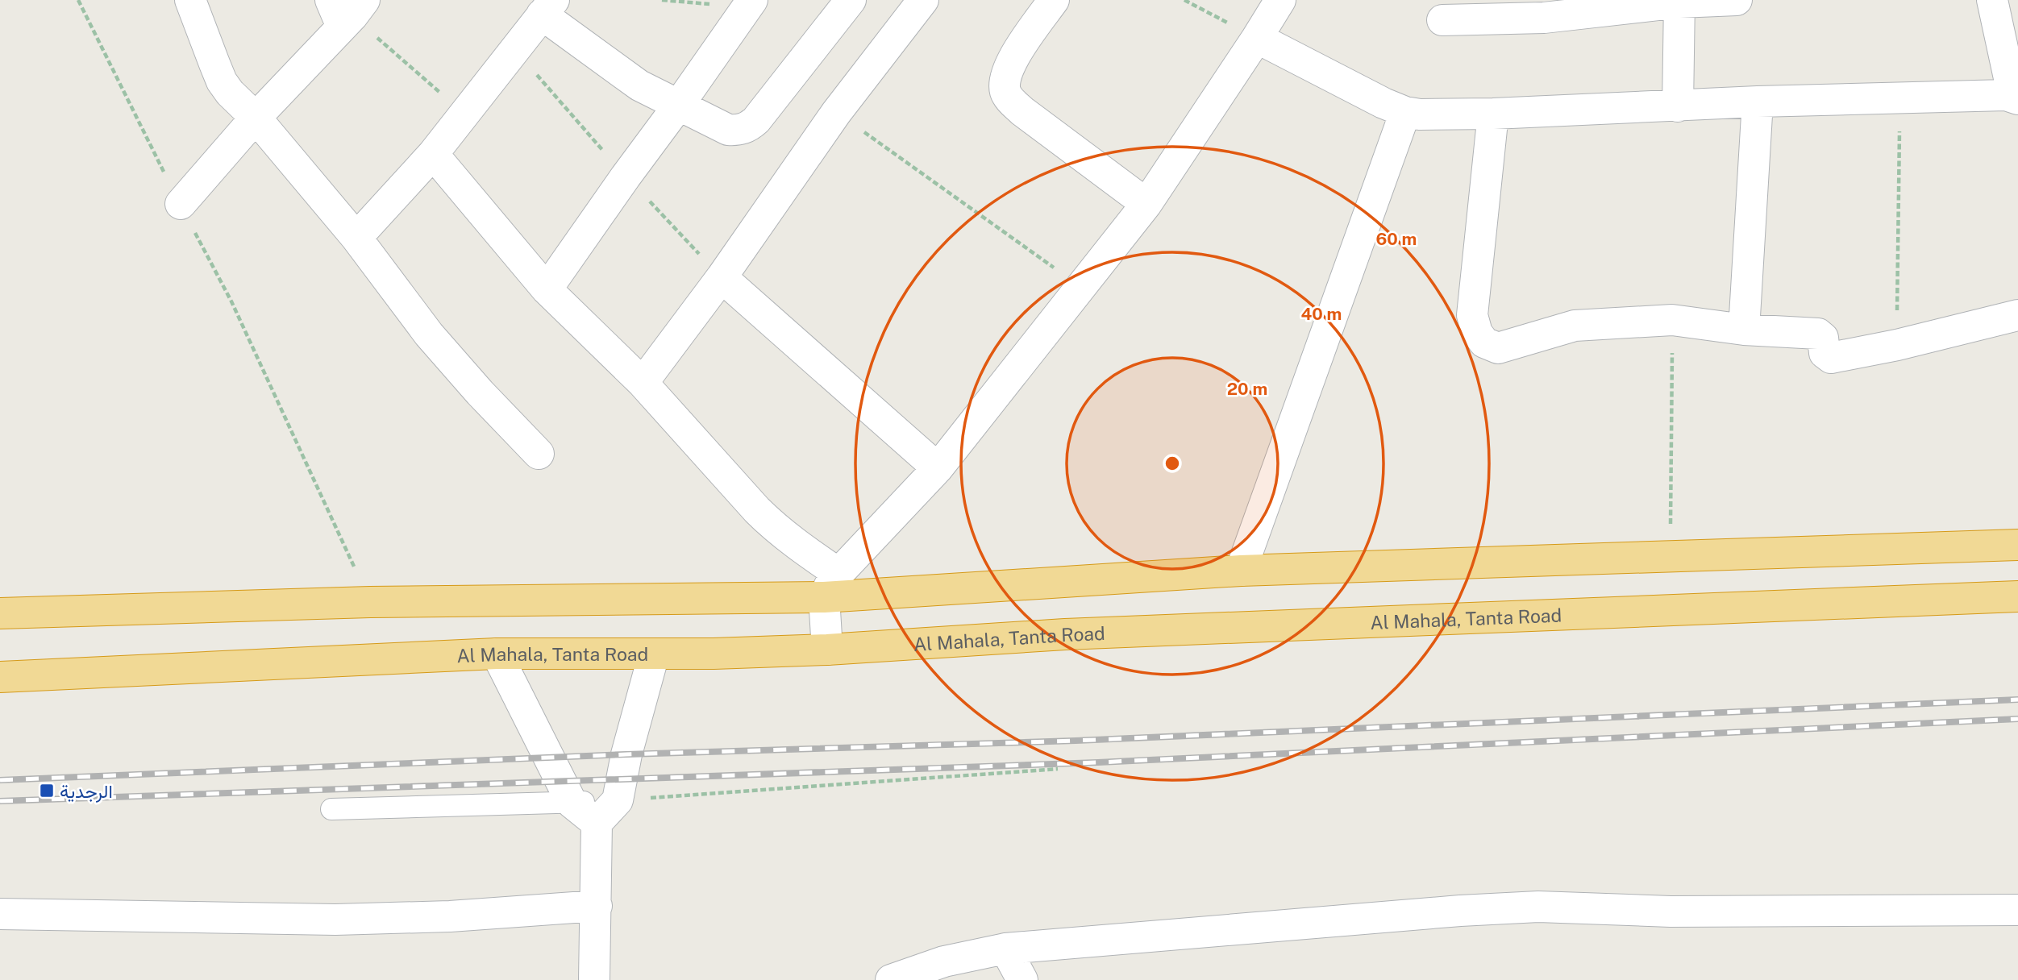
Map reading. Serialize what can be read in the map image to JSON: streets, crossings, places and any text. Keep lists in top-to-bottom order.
{
  "streets": {
    "highway": ["Al Mahala, Tanta Road"]
  },
  "places": {
    "transit": ["الرجدية"]
  },
  "rings": ["60 m", "40 m", "20 m"]
}
